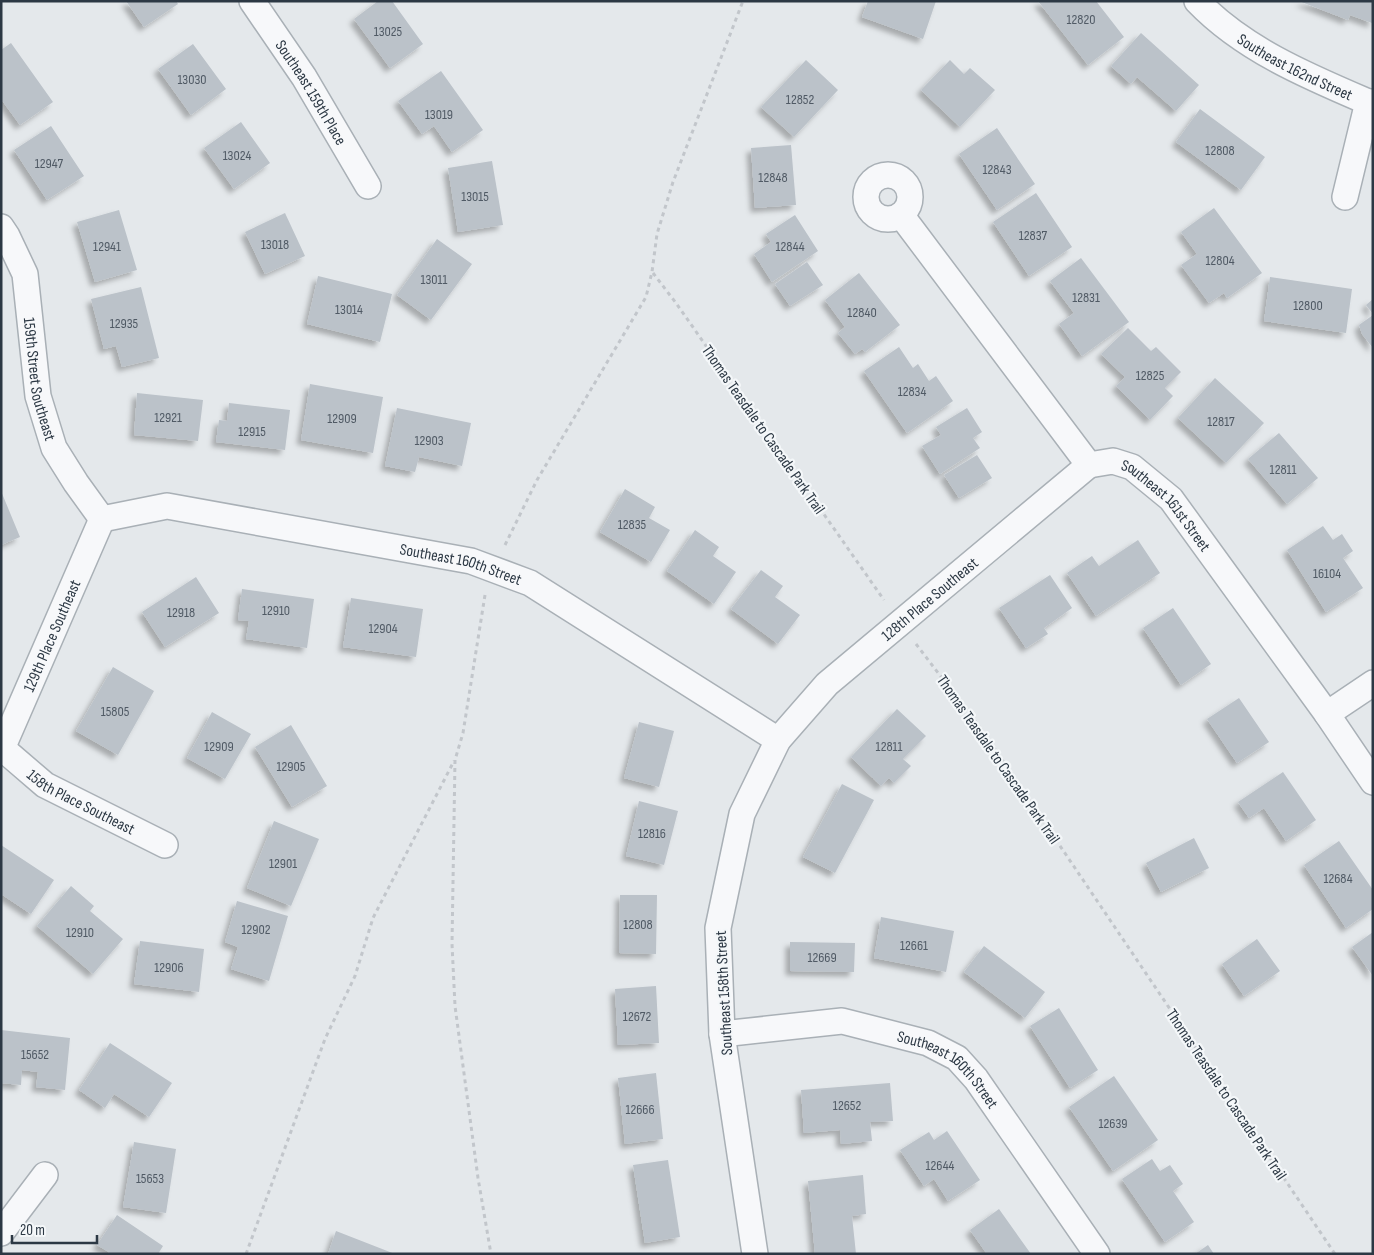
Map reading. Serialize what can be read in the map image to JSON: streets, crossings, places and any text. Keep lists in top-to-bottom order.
{
  "streets": {
    "street": [
      "Southeast 162nd Street",
      "Southeast 159th Place",
      "159th Street Southeast",
      "Southeast 161st Street",
      "Southeast 160th Street",
      "128th Place Southeast",
      "129th Place Southeast",
      "158th Place Southeast",
      "Southeast 158th Street"
    ],
    "path": ["Thomas Teasdale to Cascade Park Trail"]
  },
  "crossings": [
    ["159th Street Southeast", "Southeast 160th Street"],
    ["159th Street Southeast", "129th Place Southeast"],
    ["Thomas Teasdale to Cascade Park Trail", "128th Place Southeast"],
    ["Southeast 161st Street", "128th Place Southeast"],
    ["Southeast 160th Street", "128th Place Southeast"],
    ["Southeast 160th Street", "129th Place Southeast"],
    ["Southeast 160th Street", "Southeast 158th Street"],
    ["128th Place Southeast", "Southeast 158th Street"],
    ["129th Place Southeast", "158th Place Southeast"]
  ],
  "house_numbers": [
    "12820",
    "13025",
    "13030",
    "12852",
    "13019",
    "12808",
    "13024",
    "12947",
    "12843",
    "12848",
    "13015",
    "12837",
    "13018",
    "12941",
    "12844",
    "12804",
    "13011",
    "12831",
    "12800",
    "13014",
    "12840",
    "12935",
    "12825",
    "12834",
    "12921",
    "12909",
    "12817",
    "12915",
    "12903",
    "12811",
    "12835",
    "16104",
    "12910",
    "12918",
    "12904",
    "15805",
    "12909",
    "12811",
    "12905",
    "12816",
    "12901",
    "12684",
    "12808",
    "12902",
    "12910",
    "12661",
    "12669",
    "12906",
    "12672",
    "15652",
    "12652",
    "12666",
    "12639",
    "12644",
    "15653"
  ],
  "scale_bar": "20 m"
}
